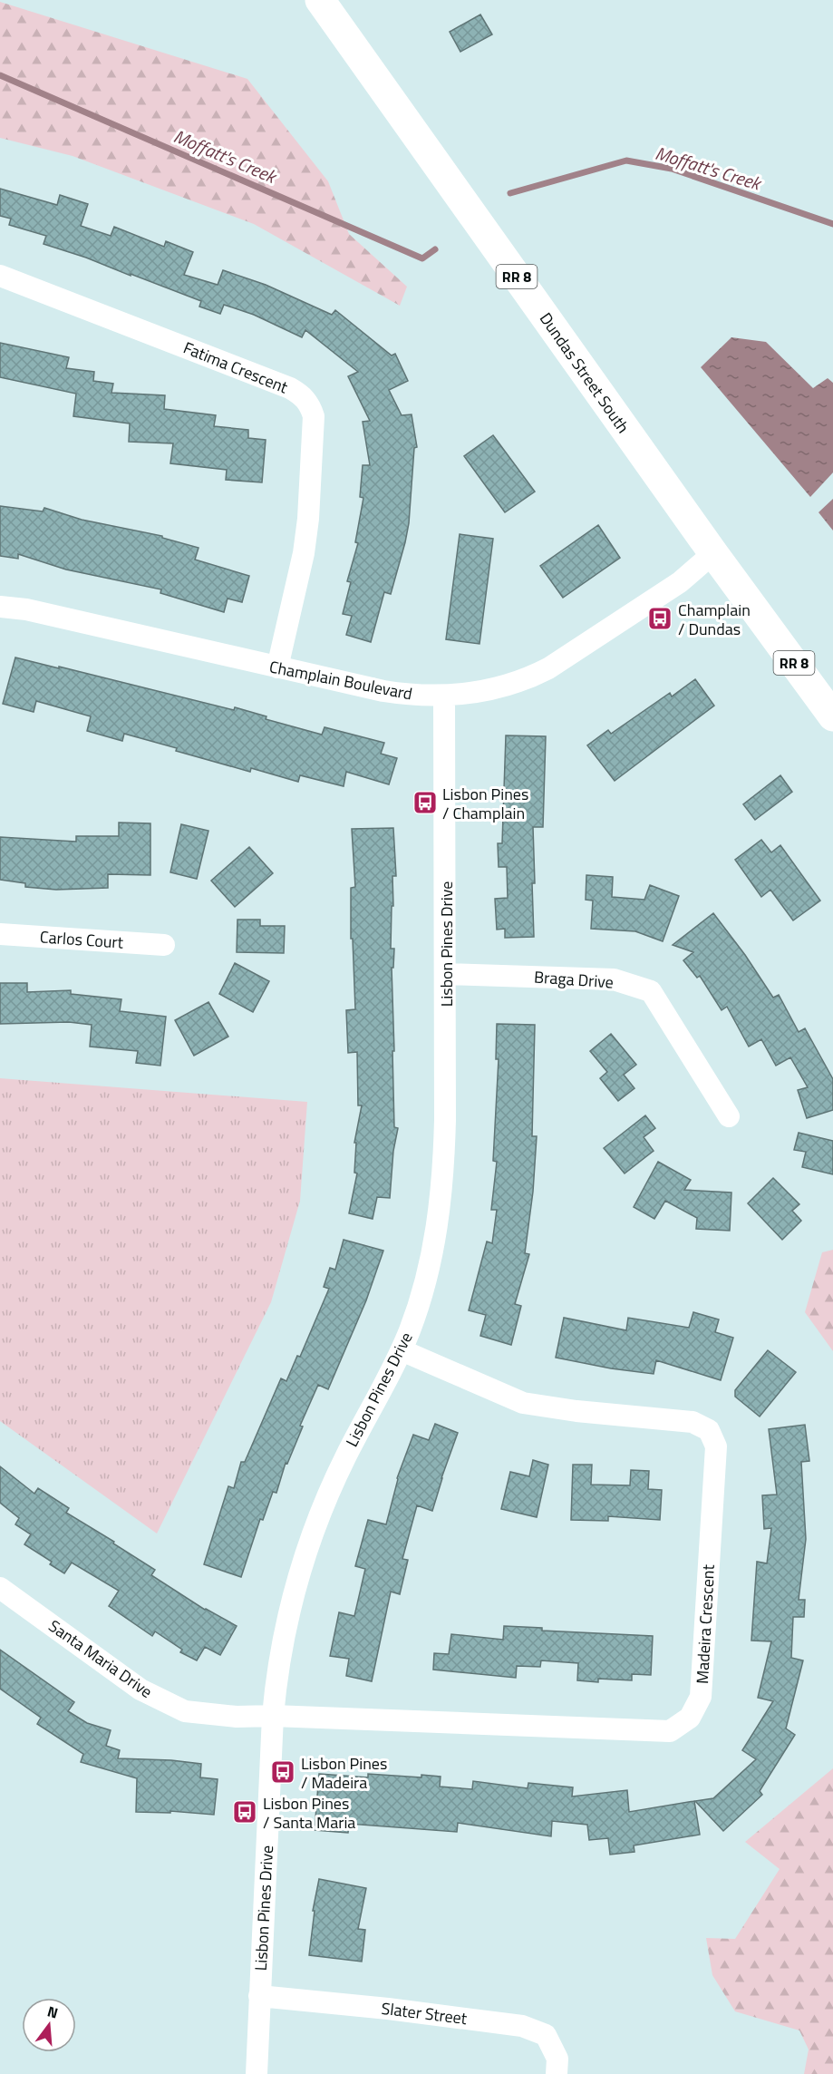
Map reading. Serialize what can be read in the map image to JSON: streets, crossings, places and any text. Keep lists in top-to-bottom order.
{
  "streets": {
    "main road": ["RR 8", "Dundas Street South"],
    "street": [
      "Fatima Crescent",
      "Champlain Boulevard",
      "Carlos Court",
      "Lisbon Pines Drive",
      "Braga Drive",
      "Madeira Crescent",
      "Santa Maria Drive",
      "Slater Street"
    ]
  },
  "crossings": [
    ["Fatima Crescent", "Champlain Boulevard"],
    ["Dundas Street South", "Champlain Boulevard"],
    ["Champlain Boulevard", "Lisbon Pines Drive"],
    ["Lisbon Pines Drive", "Braga Drive"],
    ["Lisbon Pines Drive", "Madeira Crescent"],
    ["Lisbon Pines Drive", "Santa Maria Drive"],
    ["Lisbon Pines Drive", "Slater Street"],
    ["Madeira Crescent", "Santa Maria Drive"]
  ],
  "water": ["Moffatt's Creek"],
  "places": {
    "bus stop": [
      "Champlain / Dundas",
      "Lisbon Pines / Champlain",
      "Lisbon Pines / Madeira",
      "Lisbon Pines / Santa Maria"
    ]
  },
  "north": "top"
}
